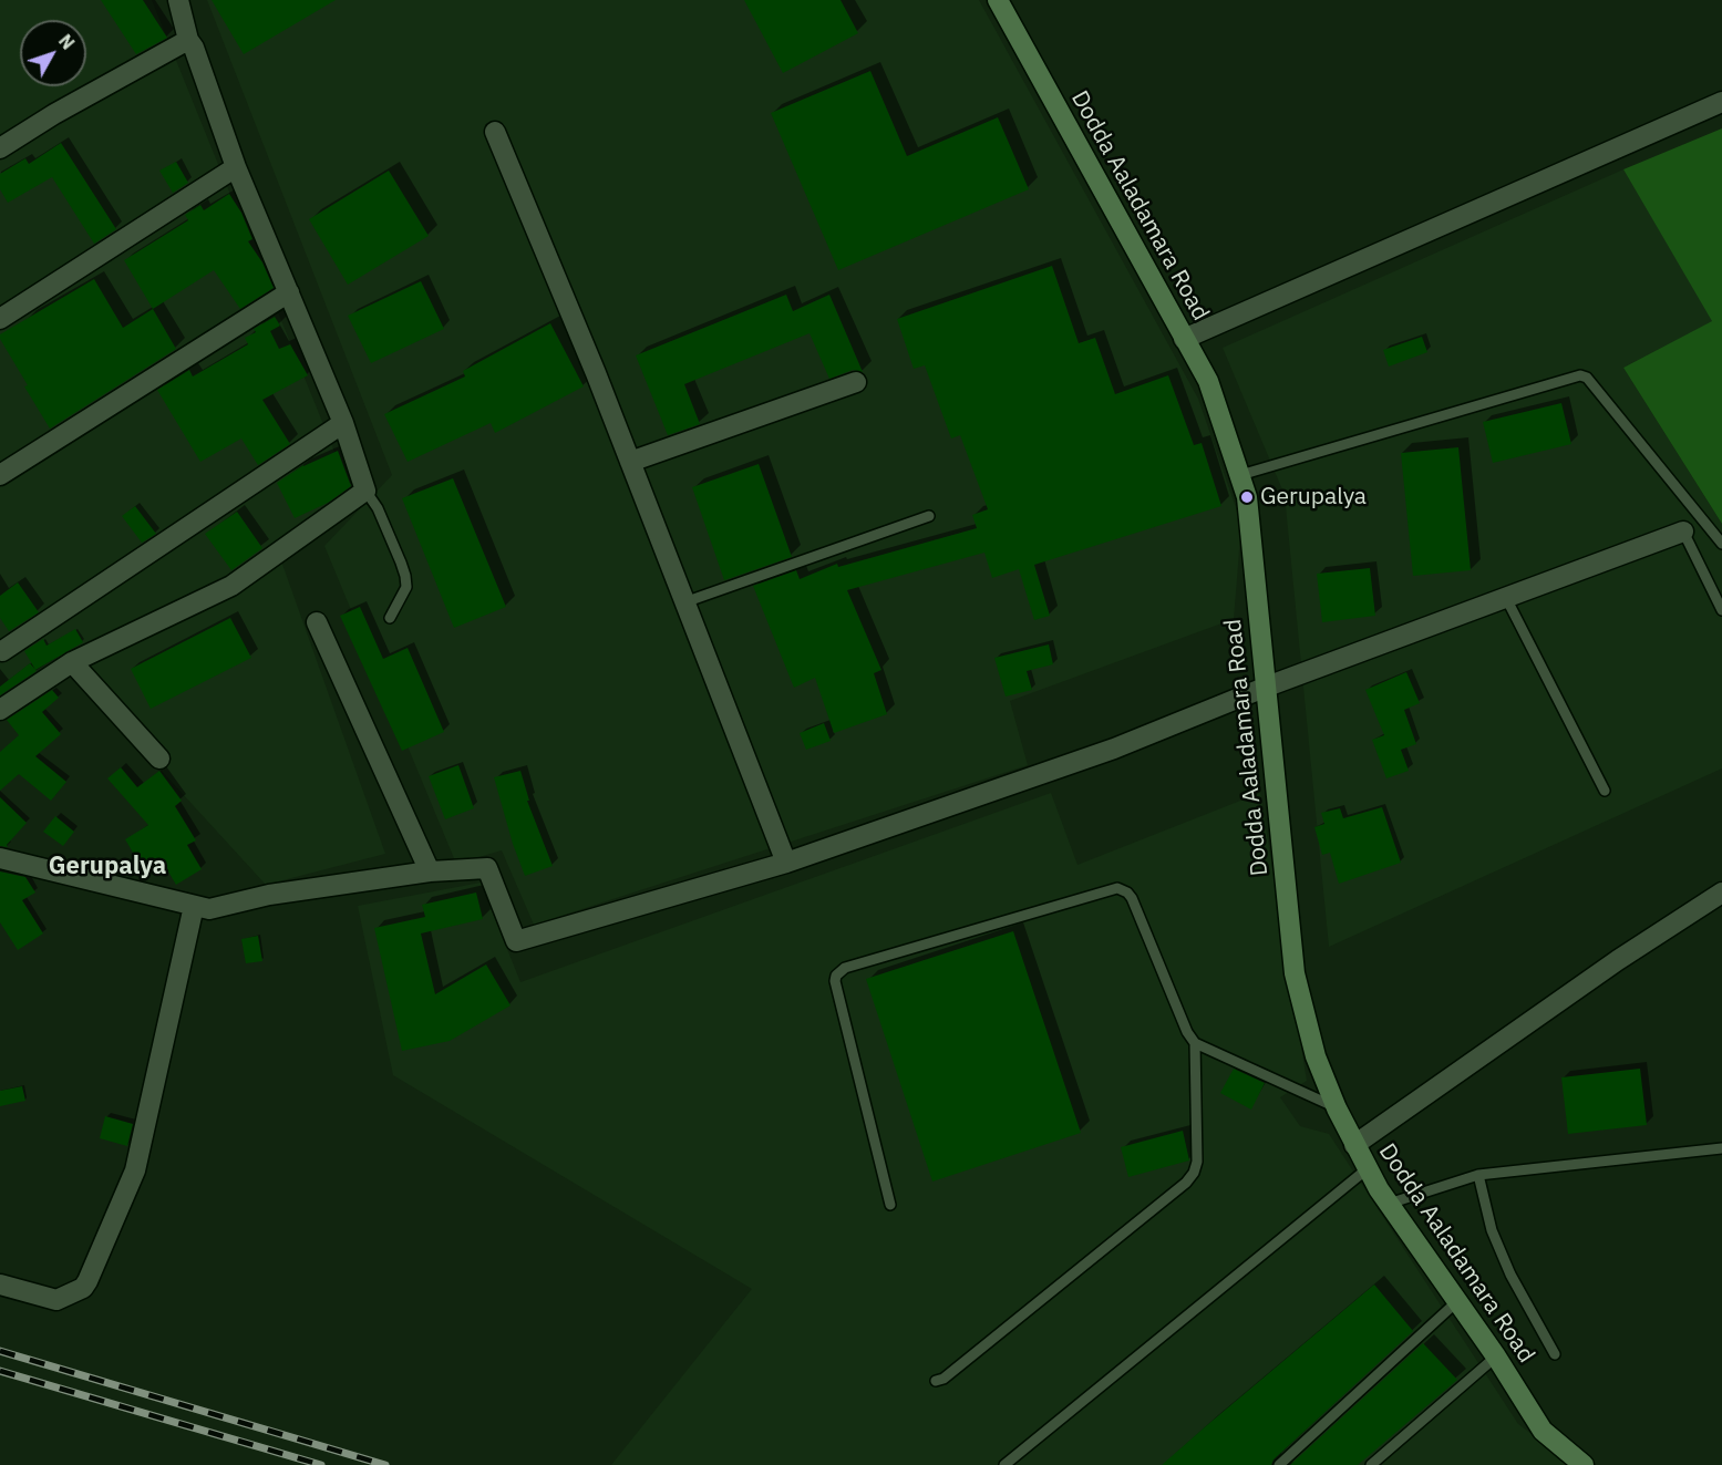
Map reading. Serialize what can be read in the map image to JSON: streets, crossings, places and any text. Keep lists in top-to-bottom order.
{
  "streets": {
    "main road": ["Dodda Aaladamara Road"]
  },
  "districts": ["Gerupalya"],
  "places": ["Gerupalya"],
  "north": "top right"
}
